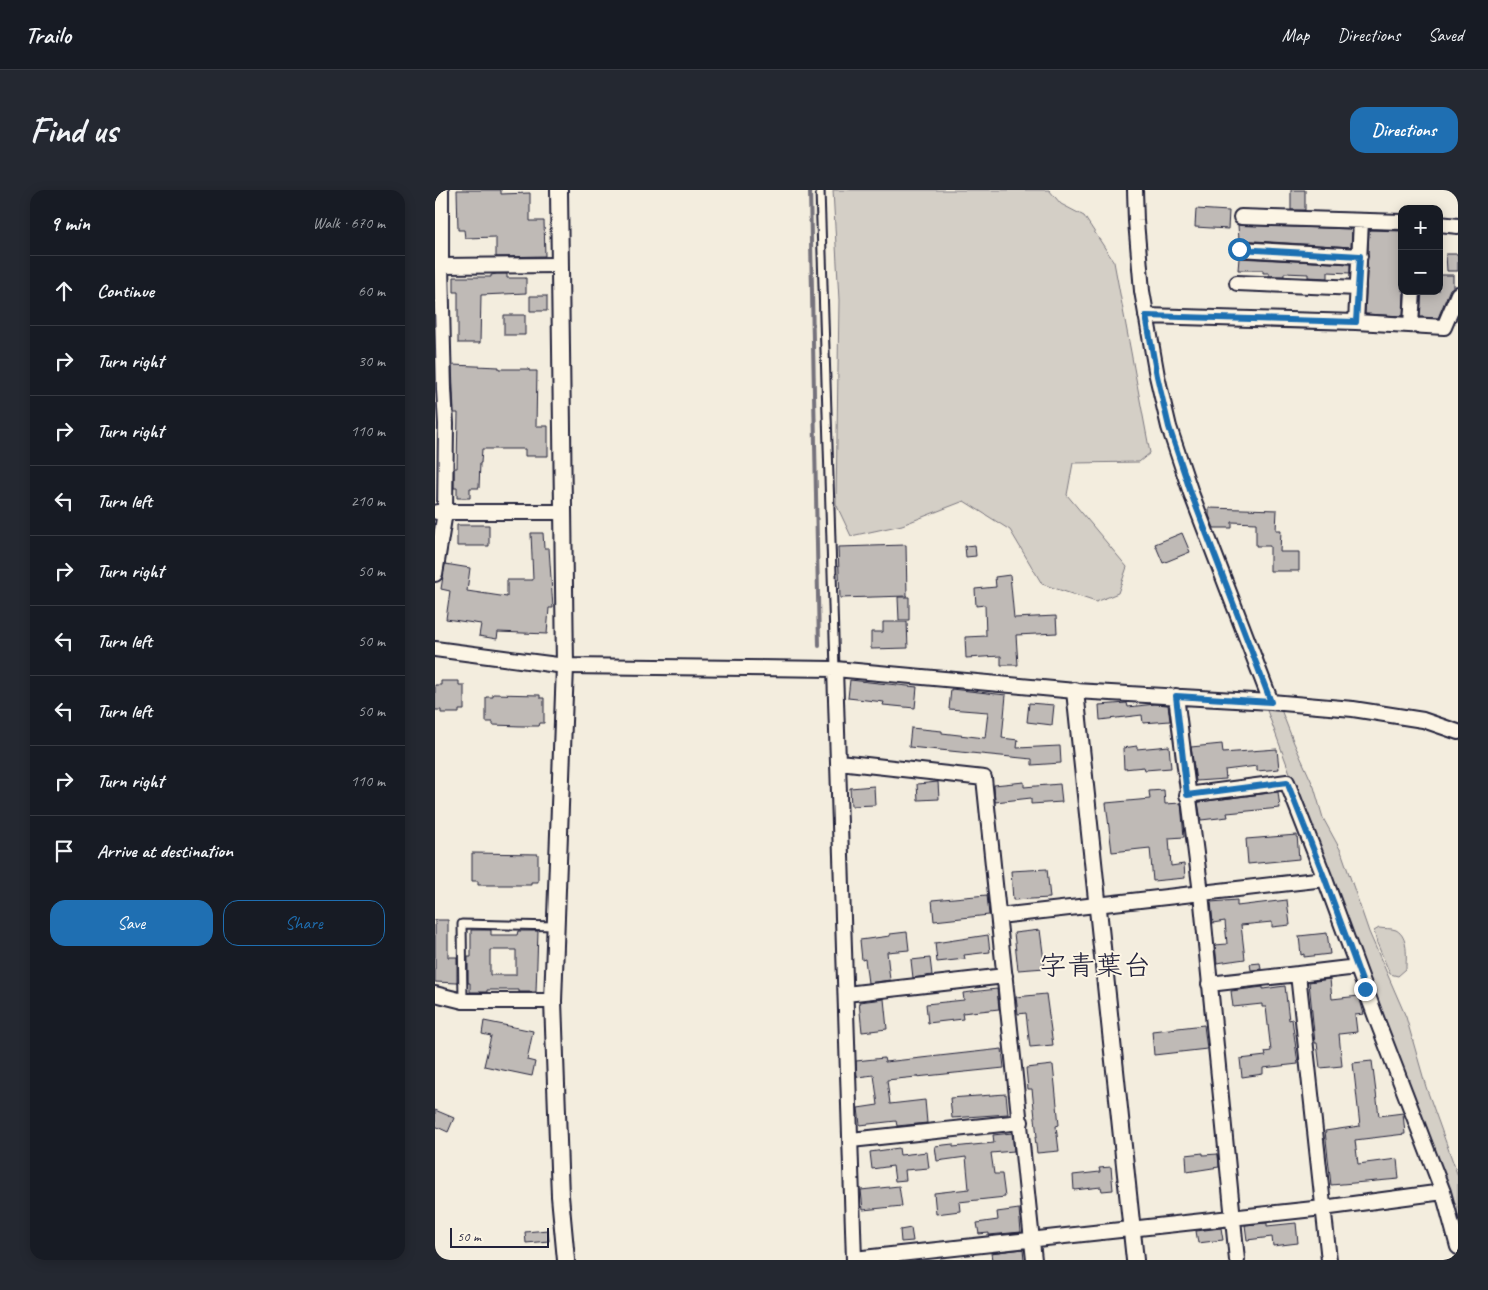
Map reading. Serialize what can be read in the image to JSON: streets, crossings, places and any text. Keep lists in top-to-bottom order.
{
  "districts": ["字青葉台"],
  "scale_bar": "50 m",
  "page": {
    "header": "Trailo",
    "nav": ["Map", "Directions", "Saved"],
    "buttons": [
      "Directions",
      ["Save", "Share"]
    ],
    "title": "Find us",
    "heading": ["9 min", "Walk · 670 m"],
    "map_buttons": ["+", "−"],
    "list": [
      ["Continue", "60 m"],
      ["Turn right", "30 m"],
      ["Turn right", "110 m"],
      ["Turn left", "210 m"],
      ["Turn right", "50 m"],
      ["Turn left", "50 m"],
      ["Turn left", "50 m"],
      ["Turn right", "110 m"],
      "Arrive at destination"
    ],
    "scale": "50 m"
  }
}
